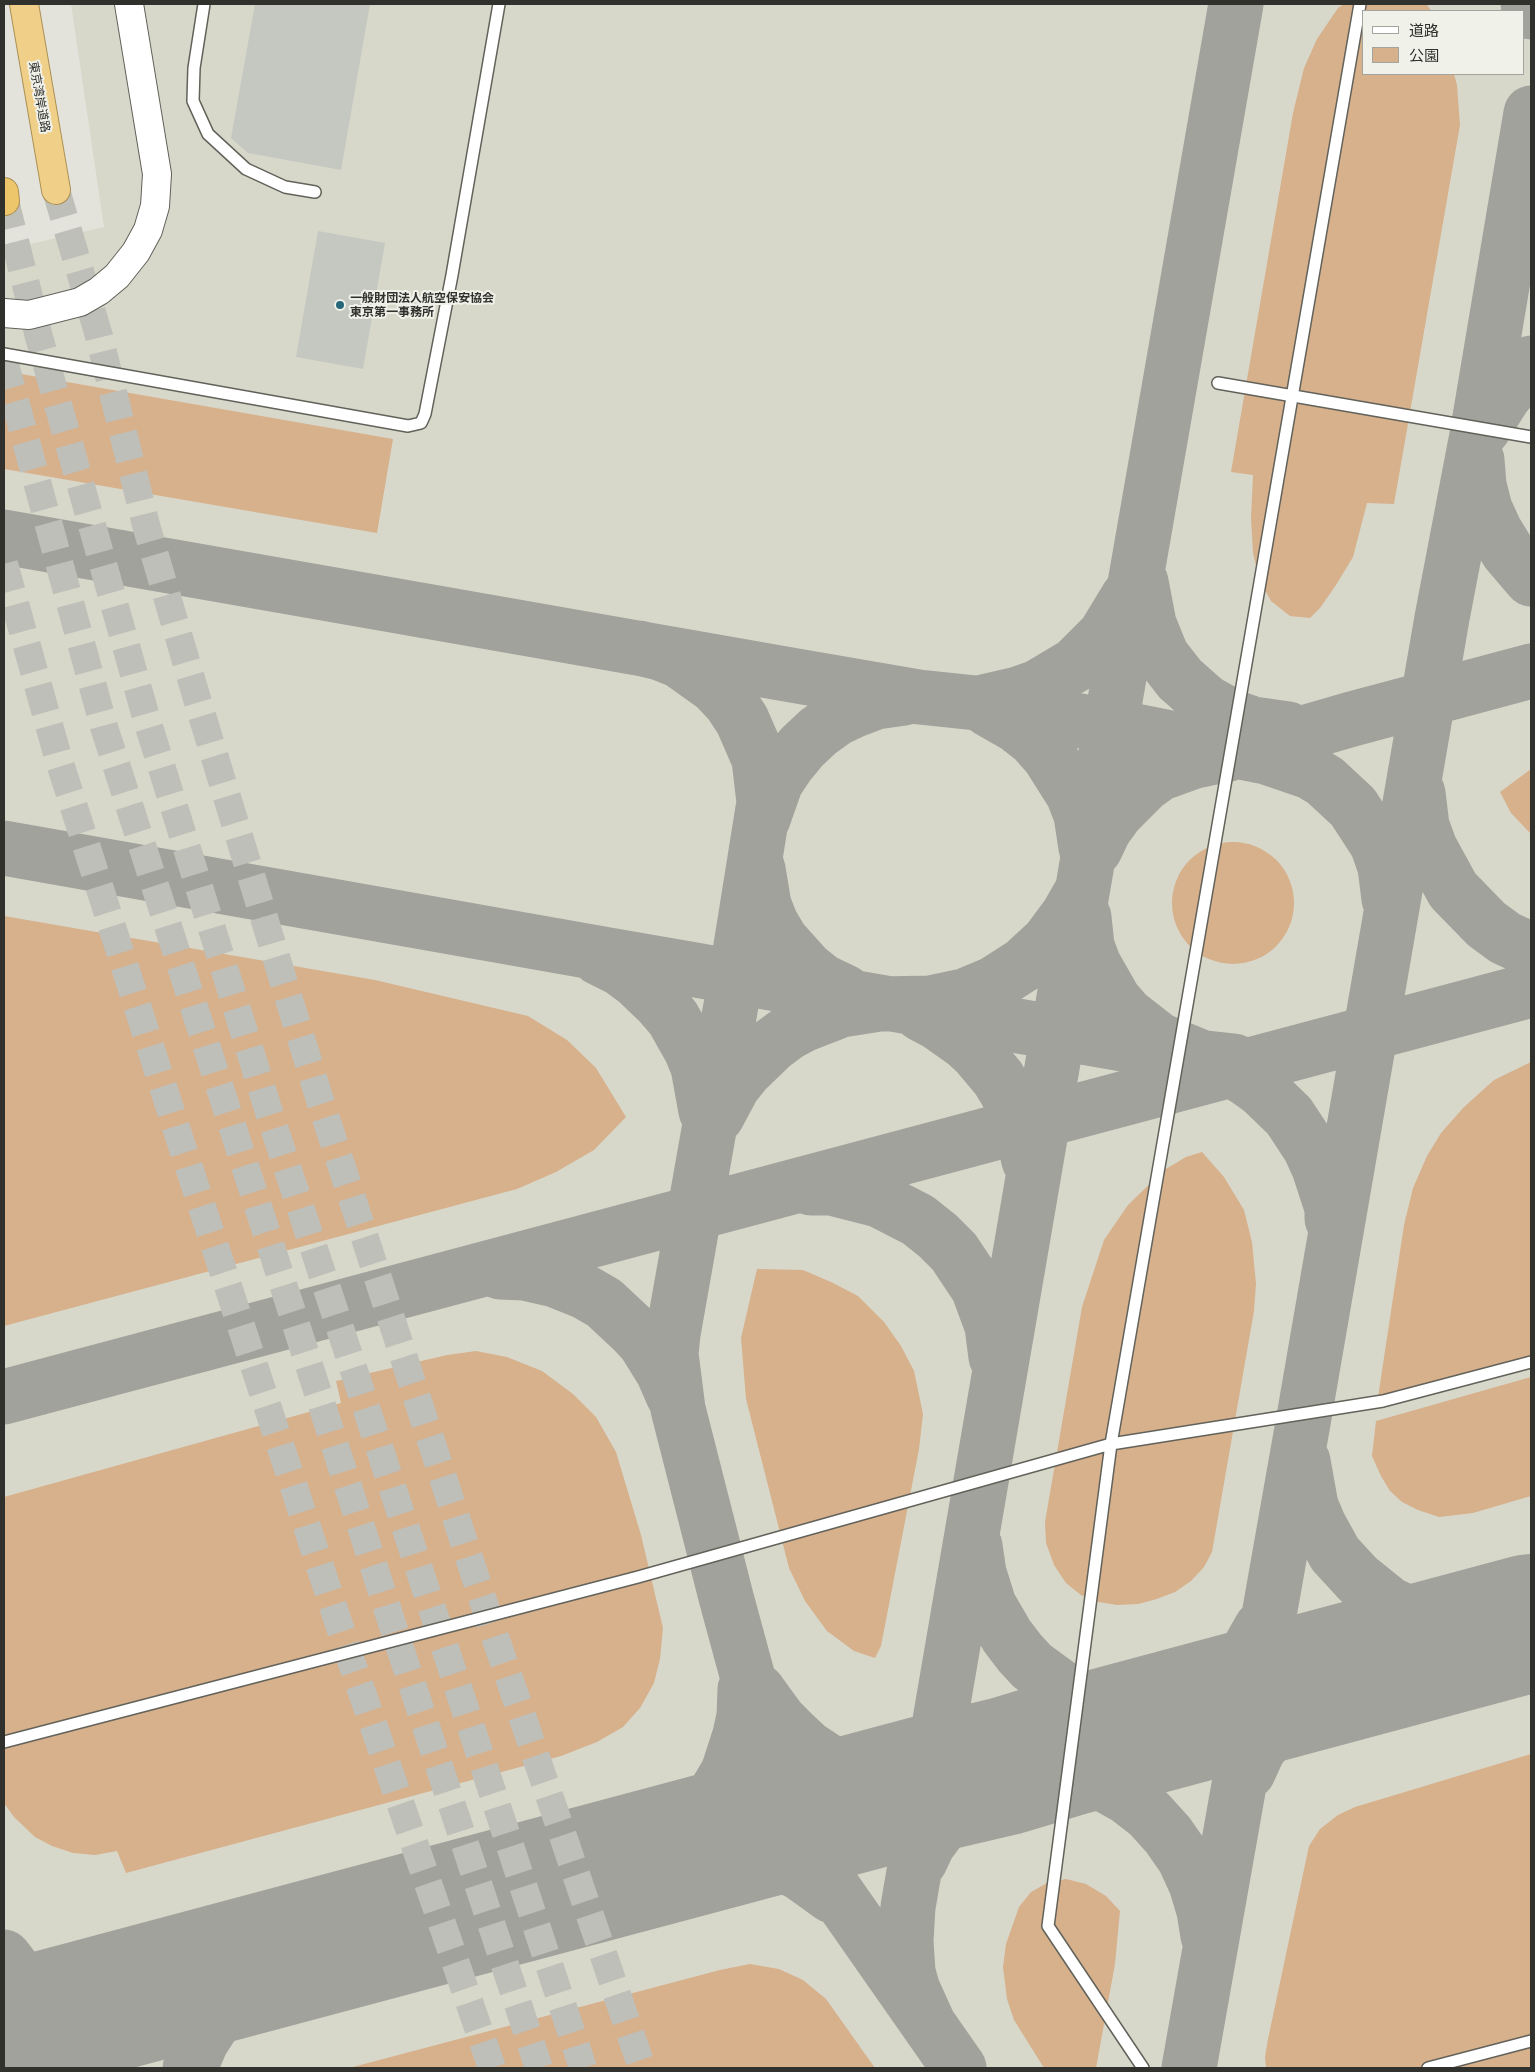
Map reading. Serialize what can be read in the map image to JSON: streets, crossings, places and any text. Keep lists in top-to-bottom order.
{
  "streets": {
    "highway": ["東京湾岸道路"]
  },
  "places": ["一般財団法人航空保安協会 東京第一事務所"],
  "legend": ["道路", "公園"]
}
